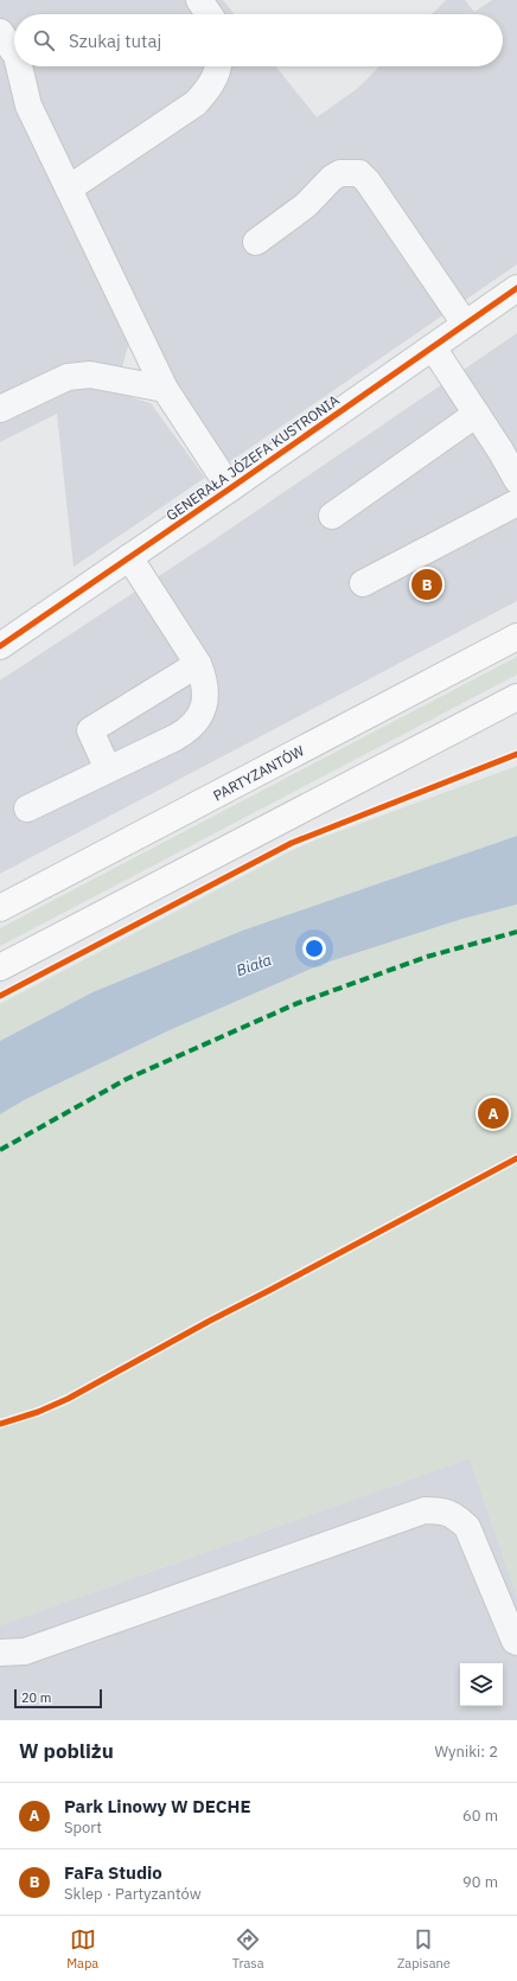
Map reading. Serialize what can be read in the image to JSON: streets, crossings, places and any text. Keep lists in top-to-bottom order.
{
  "streets": {
    "main road": ["PARTYZANTÓW"],
    "street": ["GENERAŁA JÓZEFA KUSTRONIA"]
  },
  "water": ["Biała"],
  "scale_bar": "20 m",
  "page": {
    "search": "Szukaj tutaj",
    "pins": ["B", "A"],
    "scale": "20 m",
    "heading": ["W pobliżu", "Wyniki: 2"],
    "list": [
      {
        "mark": "A",
        "name": "Park Linowy W DECHE",
        "note": "Sport",
        "value": "60 m"
      },
      {
        "mark": "B",
        "name": "FaFa Studio",
        "note": "Sklep · Partyzantów",
        "value": "90 m"
      }
    ],
    "nav": ["Mapa", "Trasa", "Zapisane"]
  }
}
